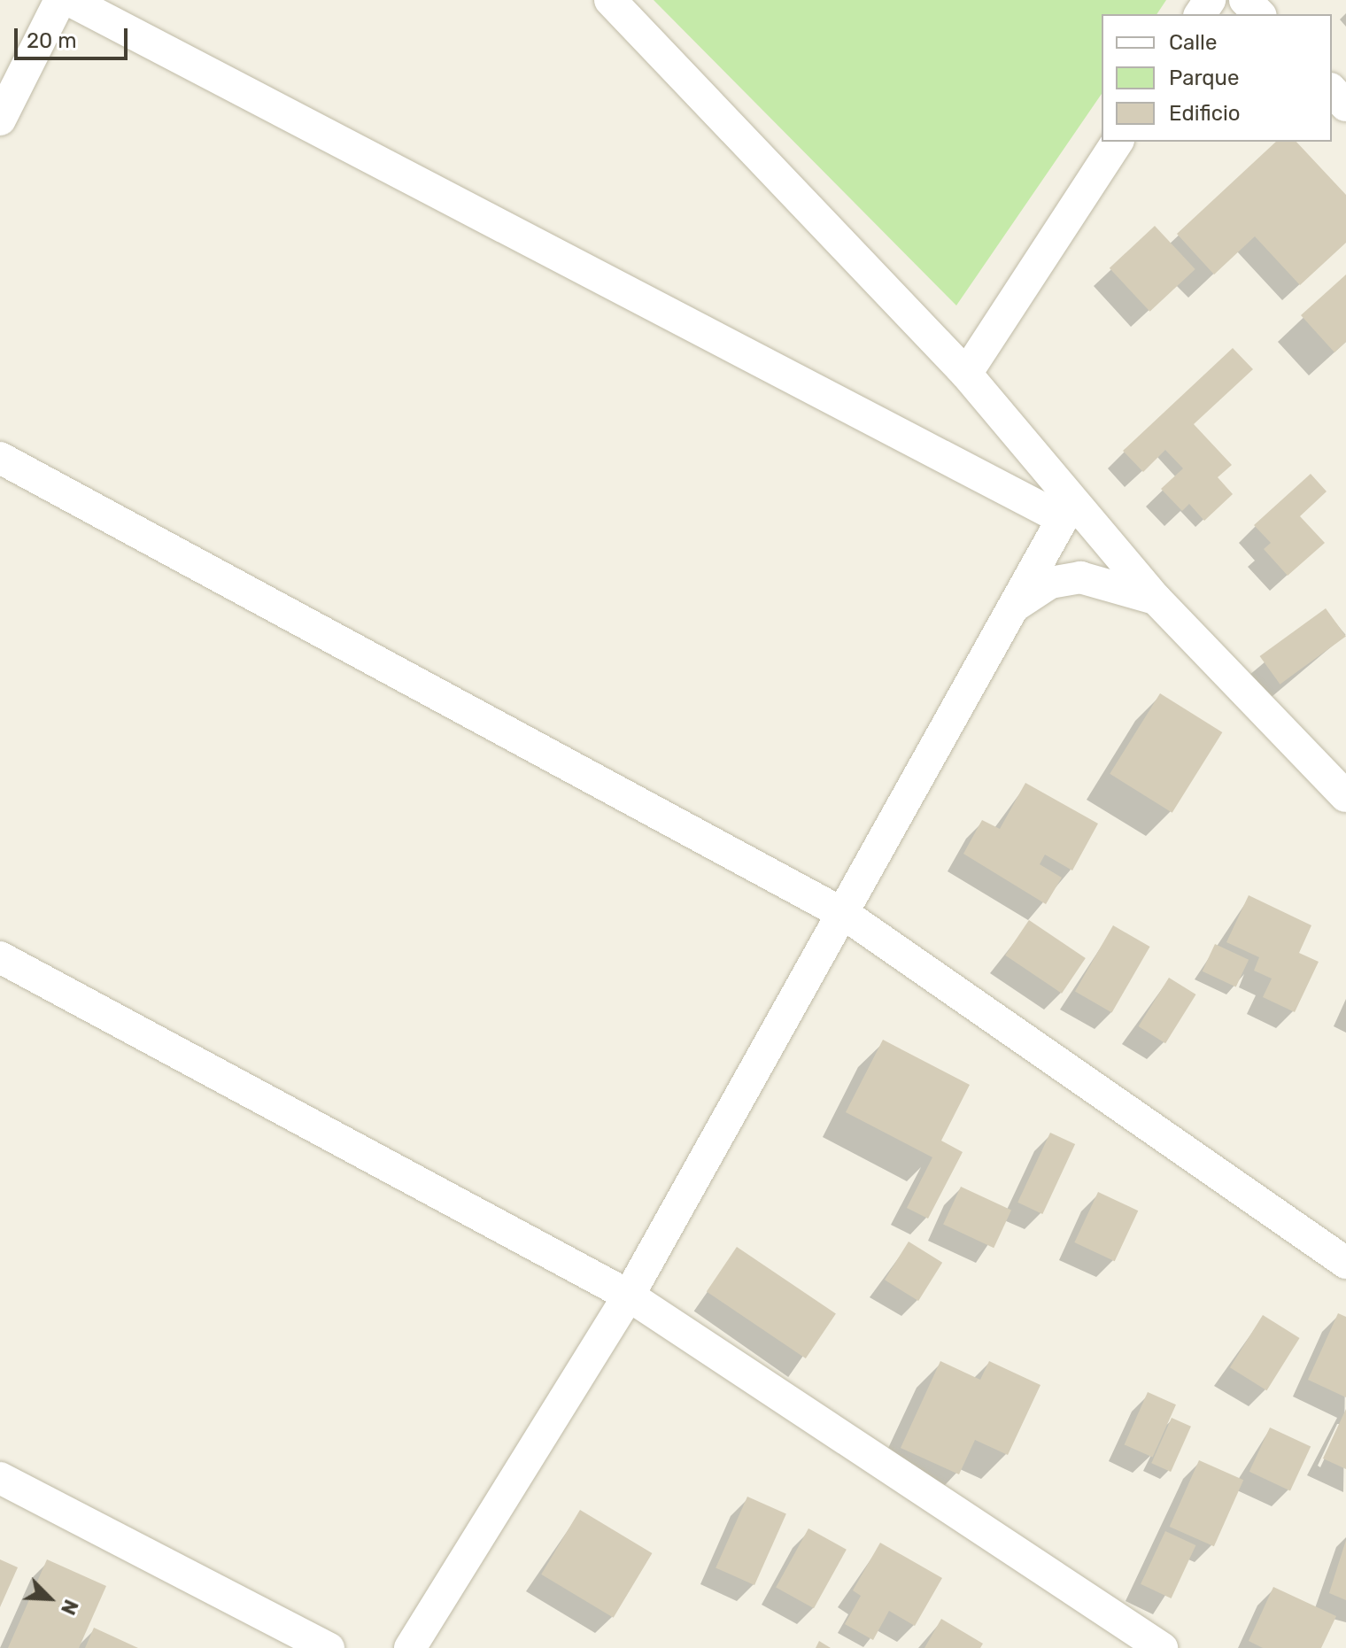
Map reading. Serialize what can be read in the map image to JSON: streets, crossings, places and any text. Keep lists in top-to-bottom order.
{
  "legend": ["Calle", "Parque", "Edificio"],
  "scale_bar": "20 m",
  "north": "bottom right"
}
